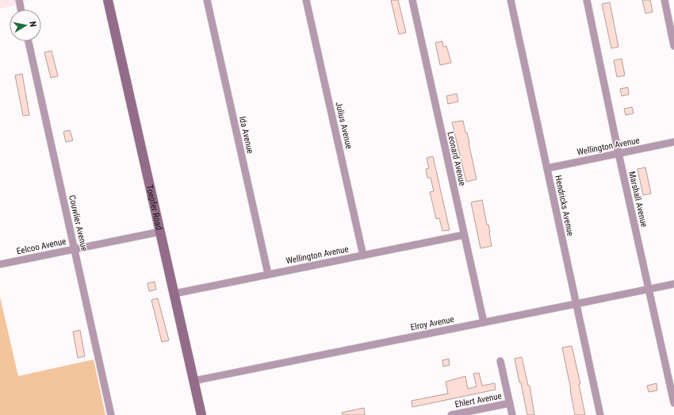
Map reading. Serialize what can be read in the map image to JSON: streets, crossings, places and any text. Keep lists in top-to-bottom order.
{
  "streets": {
    "street": [
      "Julius Avenue",
      "Ida Avenue",
      "Wellington Avenue",
      "Leonard Avenue",
      "Marshall Avenue",
      "Hendricks Avenue",
      "Toepfer Road",
      "Couwlier Avenue",
      "Eelcoo Avenue",
      "Elroy Avenue",
      "Ehlert Avenue"
    ]
  },
  "crossings": [
    ["Julius Avenue", "Wellington Avenue"],
    ["Ida Avenue", "Wellington Avenue"],
    ["Wellington Avenue", "Leonard Avenue"],
    ["Wellington Avenue", "Marshall Avenue"],
    ["Wellington Avenue", "Hendricks Avenue"],
    ["Wellington Avenue", "Toepfer Road"],
    ["Leonard Avenue", "Elroy Avenue"],
    ["Marshall Avenue", "Elroy Avenue"],
    ["Hendricks Avenue", "Elroy Avenue"],
    ["Toepfer Road", "Eelcoo Avenue"],
    ["Toepfer Road", "Elroy Avenue"],
    ["Couwlier Avenue", "Eelcoo Avenue"]
  ],
  "north": "right"
}
